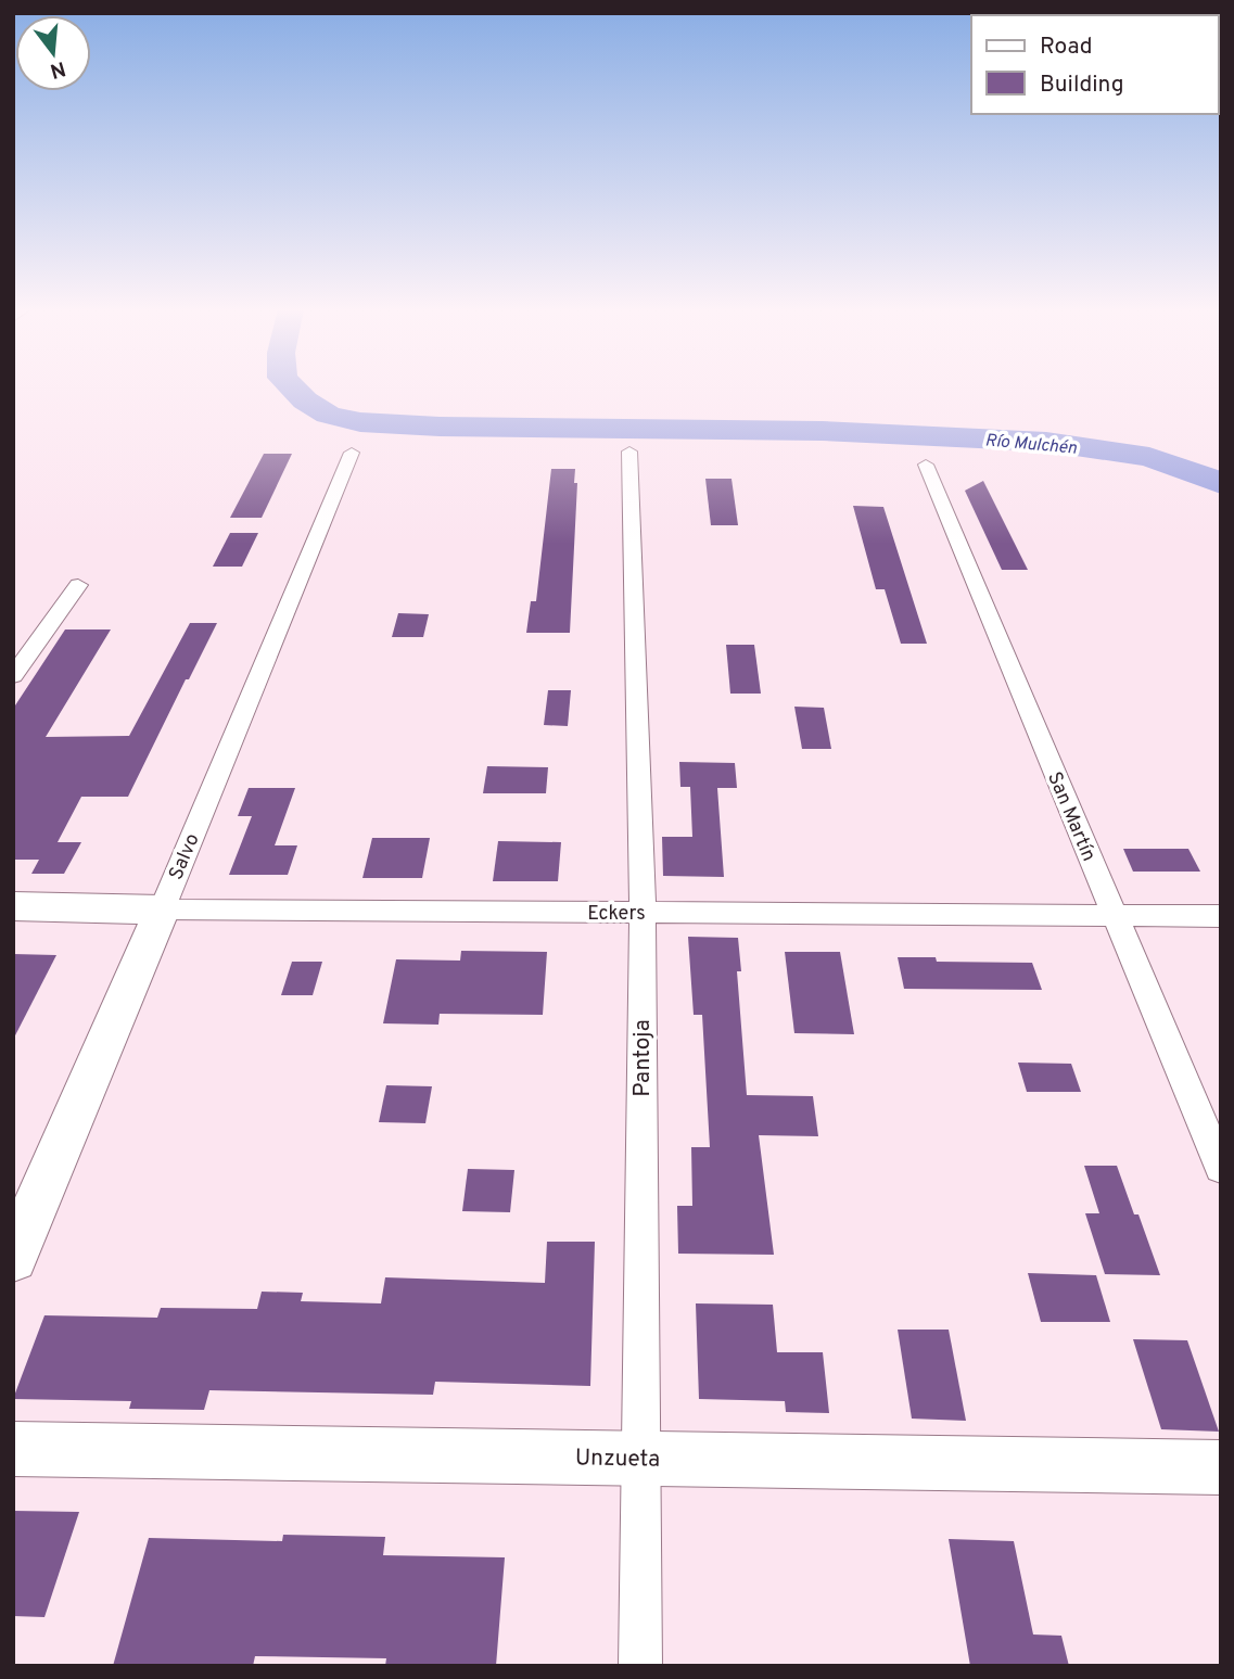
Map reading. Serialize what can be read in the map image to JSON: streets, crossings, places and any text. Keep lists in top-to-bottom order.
{
  "streets": {
    "main road": ["Salvo", "Eckers", "Unzueta"],
    "street": ["San Martín", "Pantoja"]
  },
  "crossings": [
    ["San Martín", "Eckers"],
    ["Salvo", "Eckers"],
    ["Eckers", "Pantoja"],
    ["Pantoja", "Unzueta"]
  ],
  "water": ["Río Mulchén"],
  "legend": ["Road", "Building"],
  "north": "bottom"
}
